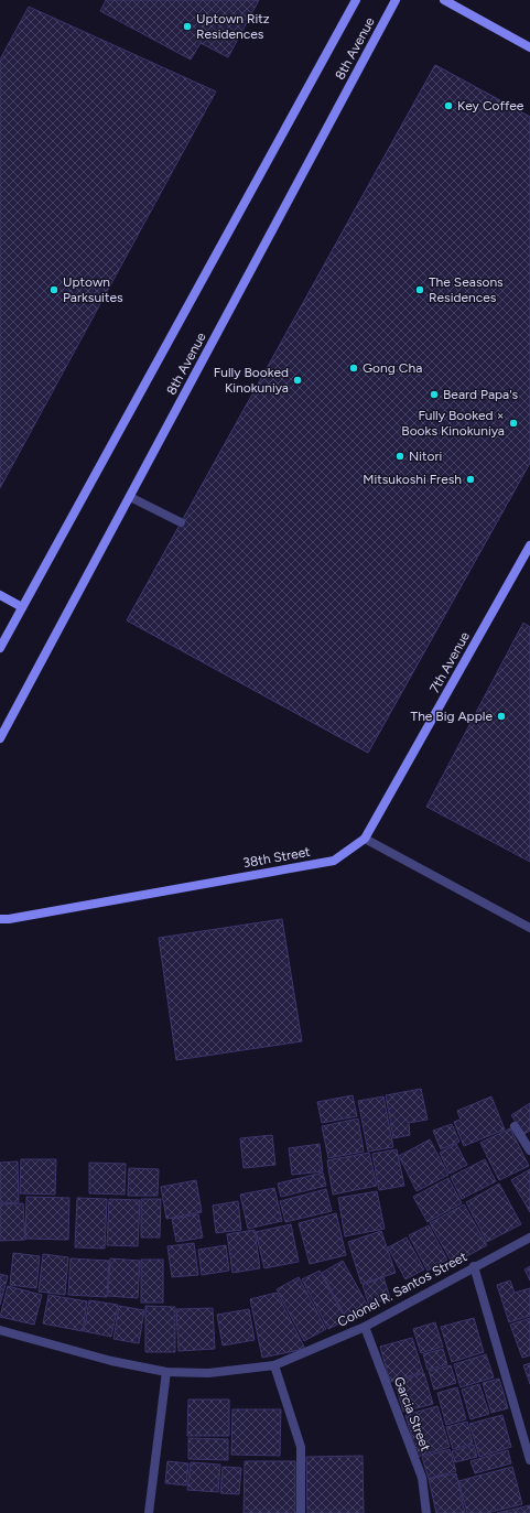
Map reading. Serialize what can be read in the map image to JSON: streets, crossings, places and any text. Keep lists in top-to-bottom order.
{
  "streets": {
    "street": [
      "8th Avenue",
      "7th Avenue",
      "38th Street",
      "Colonel R. Santos Street",
      "Garcia Street"
    ]
  },
  "crossings": [
    ["7th Avenue", "38th Street"],
    ["Colonel R. Santos Street", "Garcia Street"]
  ],
  "places": [
    "Uptown Ritz Residences",
    "Key Coffee",
    "Uptown Parksuites",
    "The Seasons Residences",
    "Gong Cha",
    "Fully Booked Kinokuniya",
    "Beard Papa's",
    "Fully Booked × Books Kinokuniya",
    "Nitori",
    "Mitsukoshi Fresh",
    "The Big Apple"
  ]
}
